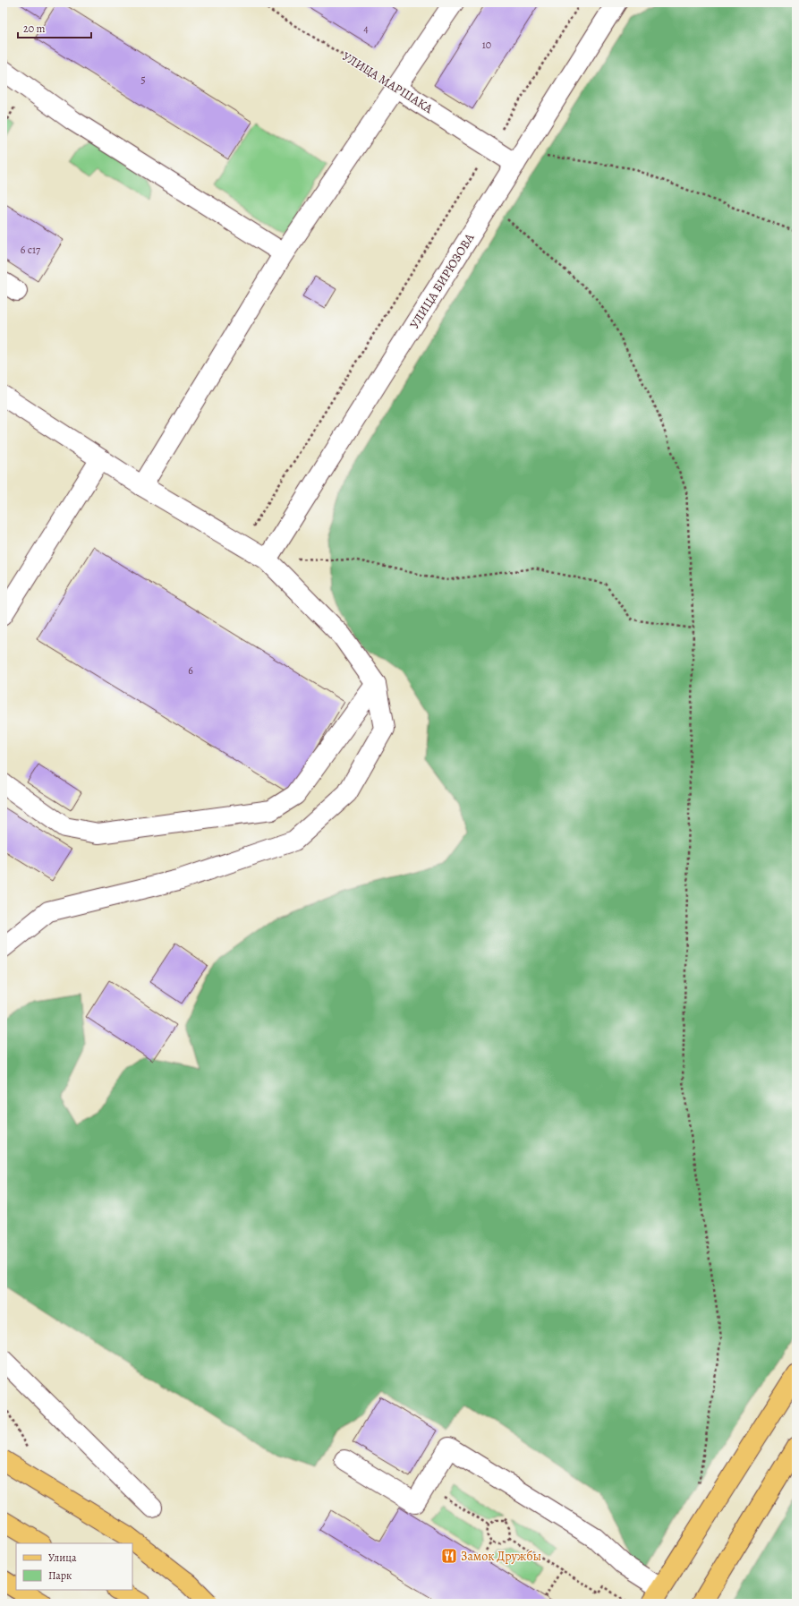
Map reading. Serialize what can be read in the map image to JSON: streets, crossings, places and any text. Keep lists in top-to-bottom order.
{
  "streets": {
    "street": ["УЛИЦА МАРШАКА", "УЛИЦА БИРЮЗОВА"]
  },
  "crossings": [
    ["УЛИЦА МАРШАКА", "УЛИЦА БИРЮЗОВА"]
  ],
  "places": {
    "restaurant": ["Замок Дружбы"]
  },
  "house_numbers": [
    "4",
    "10",
    "5",
    "6 с17",
    "6"
  ],
  "legend": ["Улица", "Парк"],
  "scale_bar": "20 m"
}
